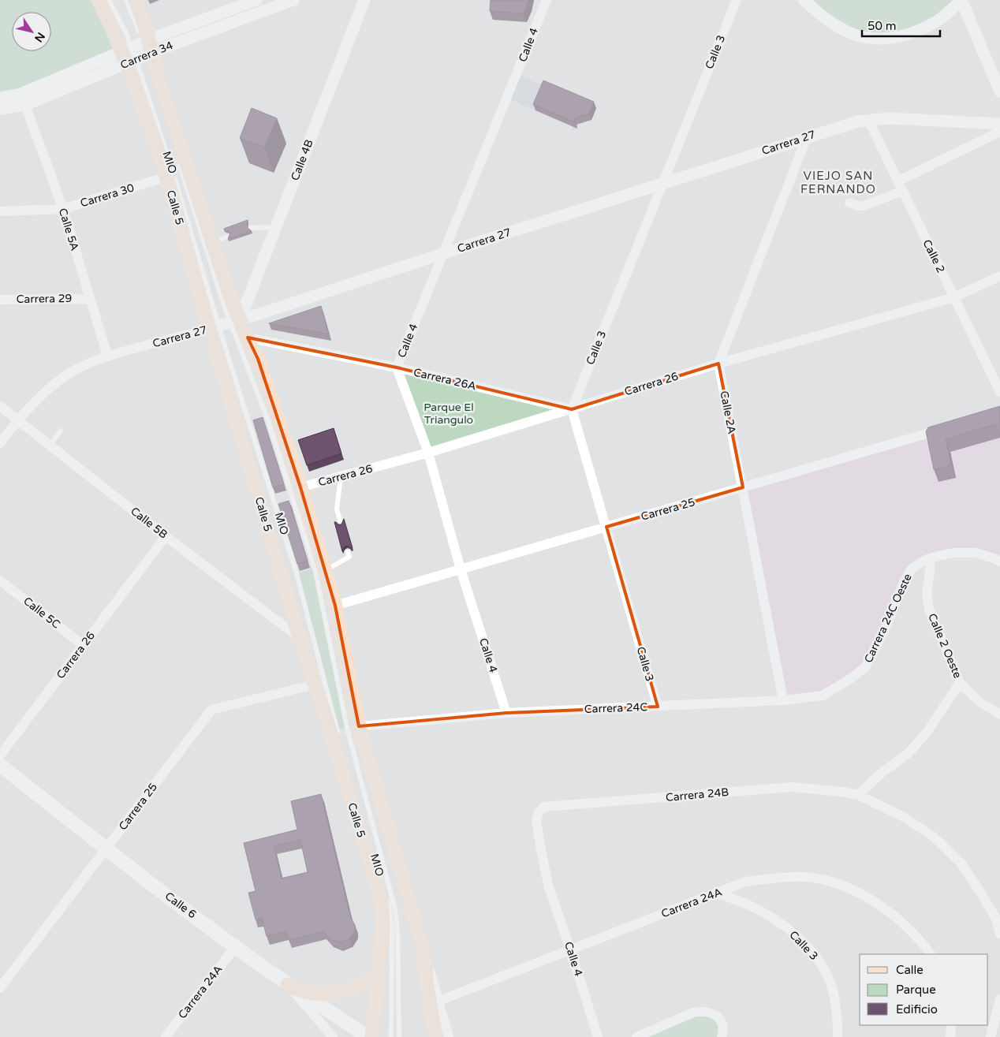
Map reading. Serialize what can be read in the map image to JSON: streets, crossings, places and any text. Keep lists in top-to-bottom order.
{
  "streets": {
    "main road": ["Calle 5", "Calle 6"],
    "street": [
      "Calle 4",
      "Calle 3",
      "Carrera 34",
      "Carrera 27",
      "Calle 4B",
      "Carrera 30",
      "Calle 5A",
      "Calle 2",
      "Carrera 29",
      "Carrera 26A",
      "Carrera 26",
      "Calle 2A",
      "Carrera 25",
      "Calle 5B",
      "Calle 5C",
      "Carrera 24C Oeste",
      "Calle 2 Oeste",
      "Carrera 24C",
      "Carrera 24B",
      "Carrera 24A"
    ],
    "lane": ["MIO"]
  },
  "crossings": [
    ["Calle 4", "Carrera 27"],
    ["Calle 4", "Carrera 26A"],
    ["Calle 4", "Carrera 26"],
    ["Calle 4", "Carrera 25"],
    ["Calle 4", "Carrera 24C"],
    ["Calle 4", "Carrera 24B"],
    ["Calle 4", "Carrera 24A"],
    ["Calle 3", "Carrera 27"],
    ["Calle 3", "Carrera 26A"],
    ["Calle 3", "Carrera 26"],
    ["Calle 3", "Carrera 25"],
    ["Calle 3", "Carrera 24C"],
    ["Calle 3", "Carrera 24A"],
    ["Carrera 34", "MIO"],
    ["Carrera 34", "Calle 5"],
    ["Carrera 34", "Calle 5A"],
    ["Carrera 27", "Calle 4B"],
    ["Carrera 27", "MIO"],
    ["Carrera 27", "Calle 5"],
    ["Carrera 27", "Calle 5A"],
    ["Carrera 27", "Calle 2"],
    ["Carrera 27", "Calle 5B"],
    ["Calle 4B", "MIO"],
    ["Calle 4B", "Calle 5"],
    ["MIO", "Calle 5"],
    ["Carrera 30", "Calle 5"],
    ["Carrera 30", "Calle 5A"],
    ["Calle 5", "Carrera 26A"],
    ["Calle 5", "Carrera 26"],
    ["Calle 5", "Carrera 25"],
    ["Calle 5", "Calle 5B"],
    ["Calle 5", "Carrera 24C"],
    ["Calle 5", "Carrera 24A"],
    ["Calle 5A", "Carrera 29"],
    ["Calle 2", "Carrera 26"],
    ["Carrera 26A", "Carrera 26"],
    ["Carrera 26", "Calle 2A"],
    ["Carrera 26", "Calle 5B"],
    ["Carrera 26", "Calle 5C"],
    ["Calle 2A", "Carrera 25"],
    ["Calle 2A", "Carrera 24C"],
    ["Carrera 25", "Calle 6"],
    ["Carrera 24C Oeste", "Calle 2 Oeste"],
    ["Carrera 24C Oeste", "Carrera 24C"],
    ["Carrera 24A", "Calle 6"]
  ],
  "districts": ["VIEJO SAN FERNANDO"],
  "parks": ["Parque El Triangulo"],
  "legend": ["Calle", "Parque", "Edificio"],
  "scale_bar": "50 m",
  "north": "bottom right"
}
